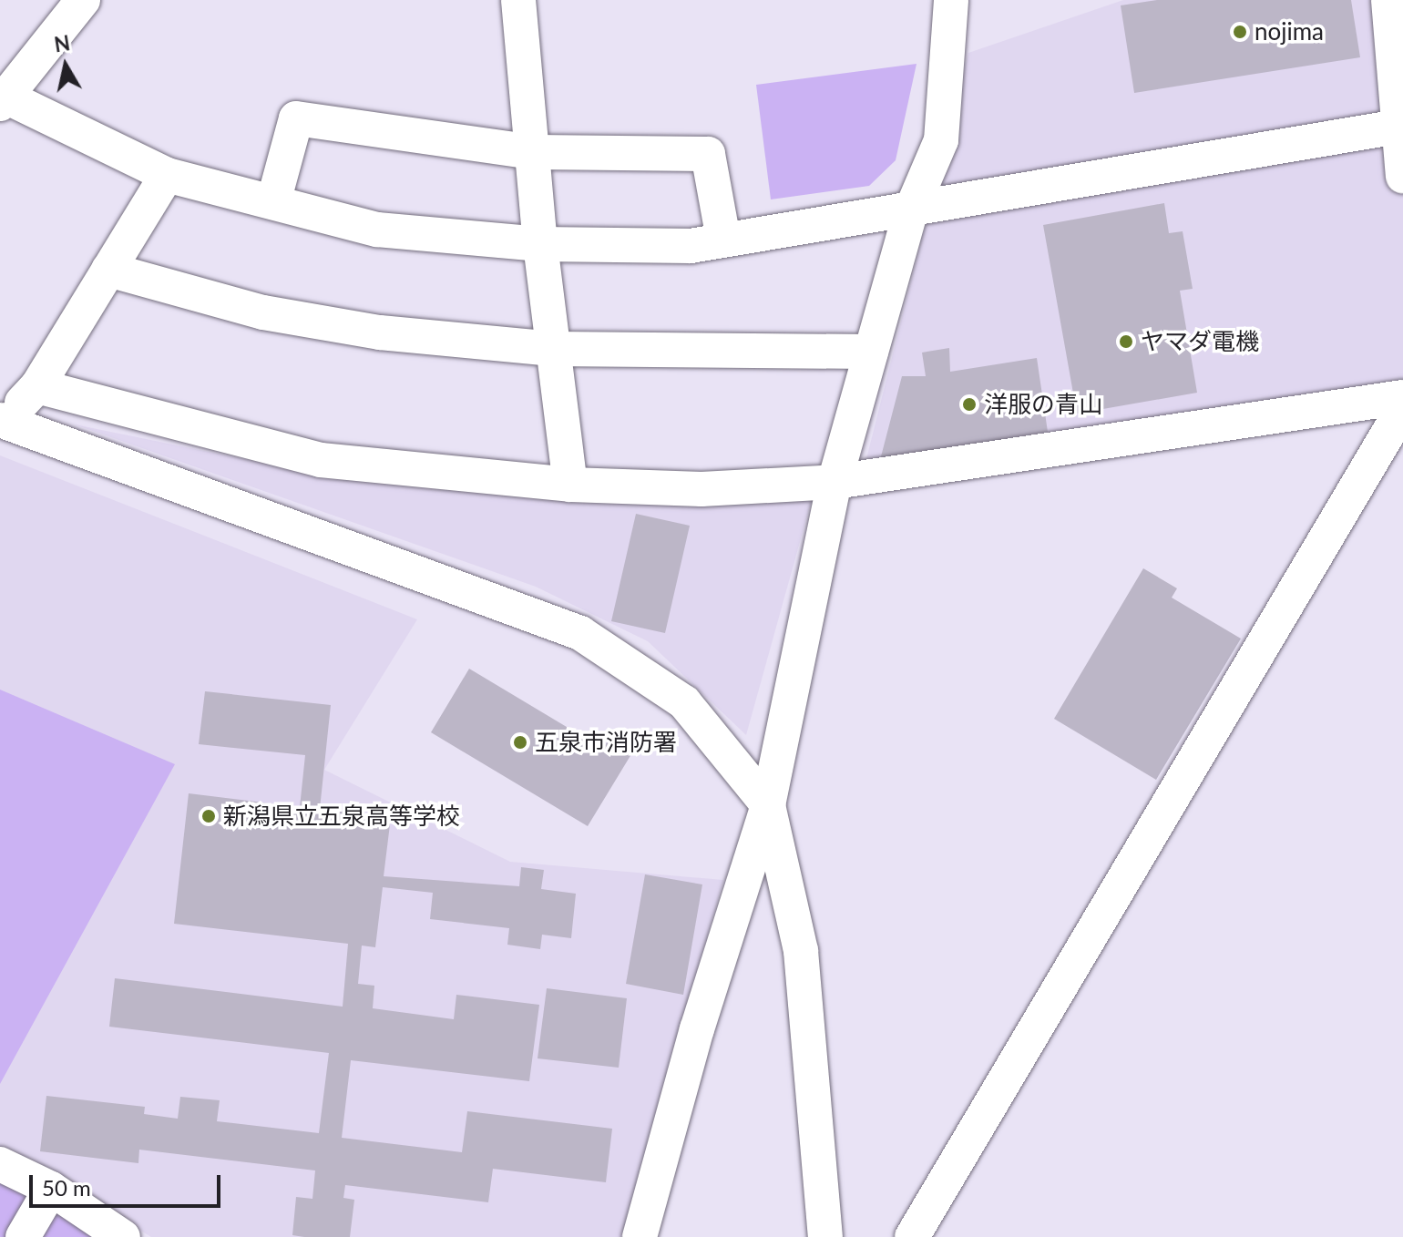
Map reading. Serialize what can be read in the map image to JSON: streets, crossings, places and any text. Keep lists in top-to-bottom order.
{
  "places": [
    "nojima",
    "ヤマダ電機",
    "洋服の青山",
    "五泉市消防署",
    "新潟県立五泉高等学校"
  ],
  "scale_bar": "50 m",
  "north": "top"
}
